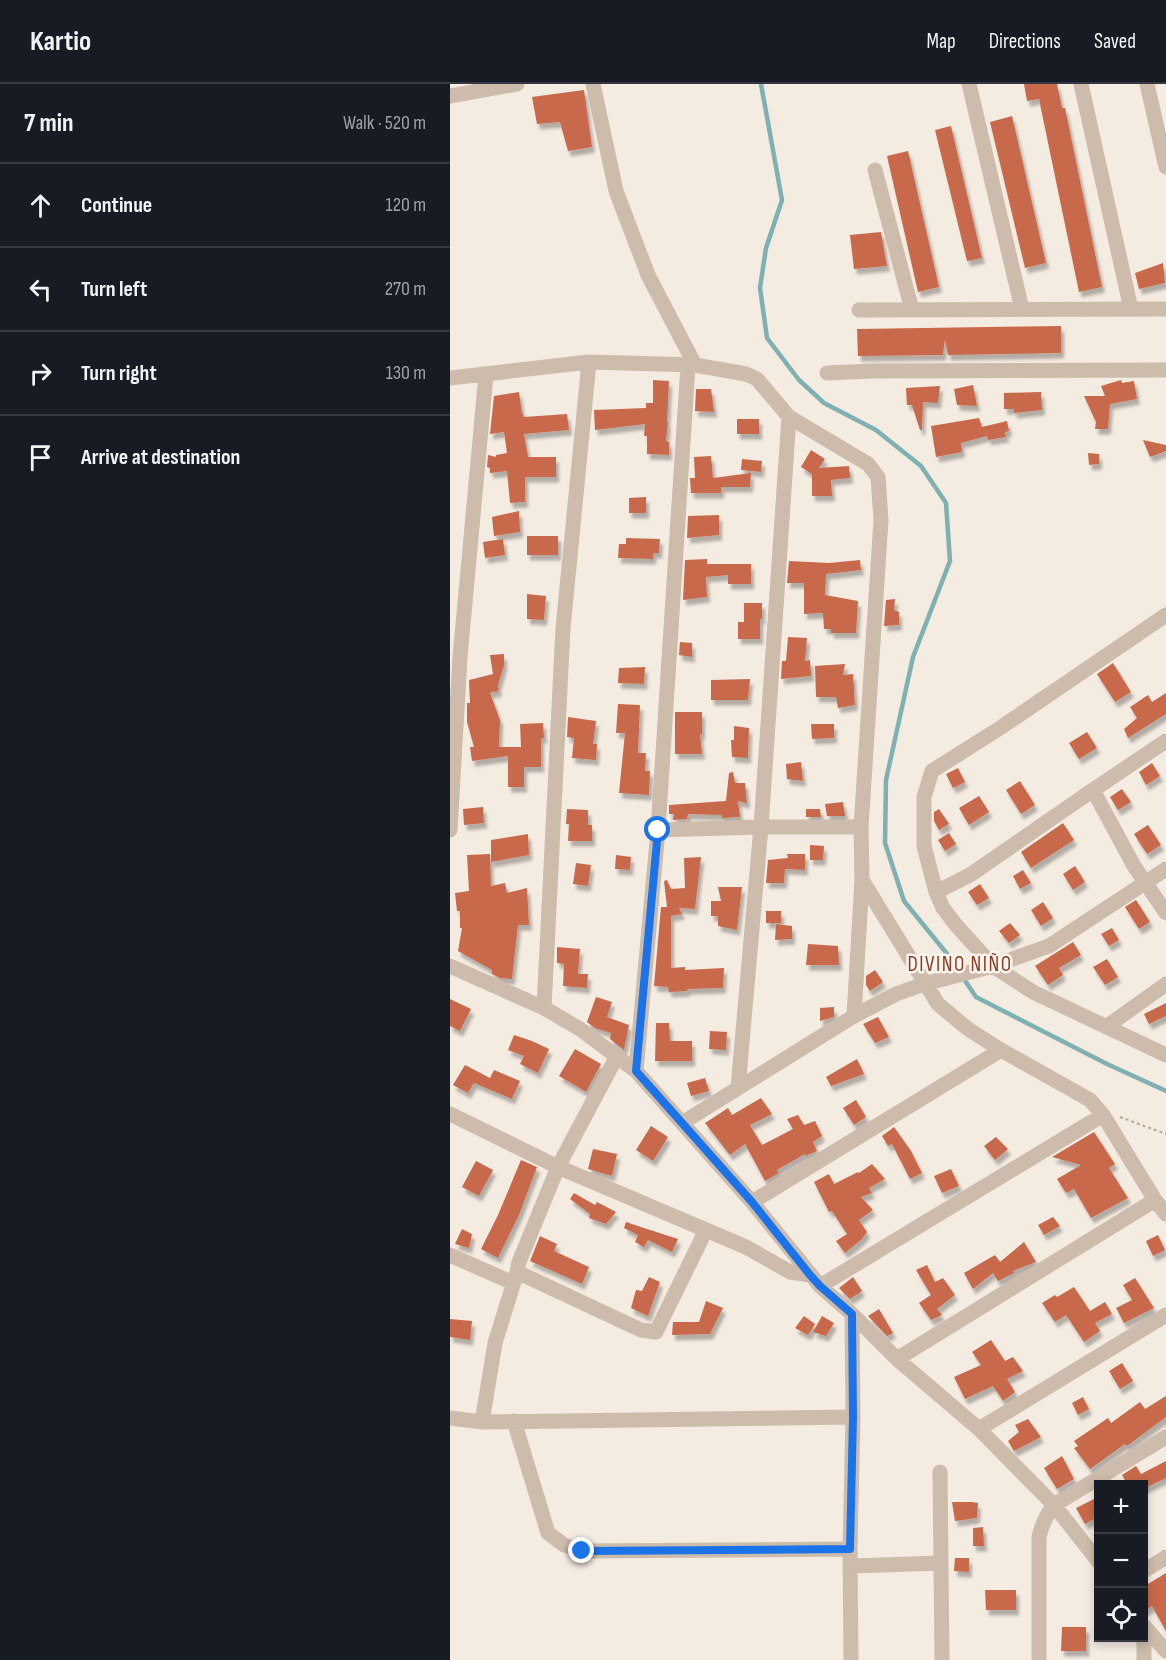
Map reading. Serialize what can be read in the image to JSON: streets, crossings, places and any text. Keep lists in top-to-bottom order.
{
  "districts": ["DIVINO NIÑO"],
  "page": {
    "header": "Kartio",
    "nav": ["Map", "Directions", "Saved"],
    "heading": ["7 min", "Walk · 520 m"],
    "list": [
      ["Continue", "120 m"],
      ["Turn left", "270 m"],
      ["Turn right", "130 m"],
      "Arrive at destination"
    ],
    "map_buttons": ["+", "−"]
  }
}
